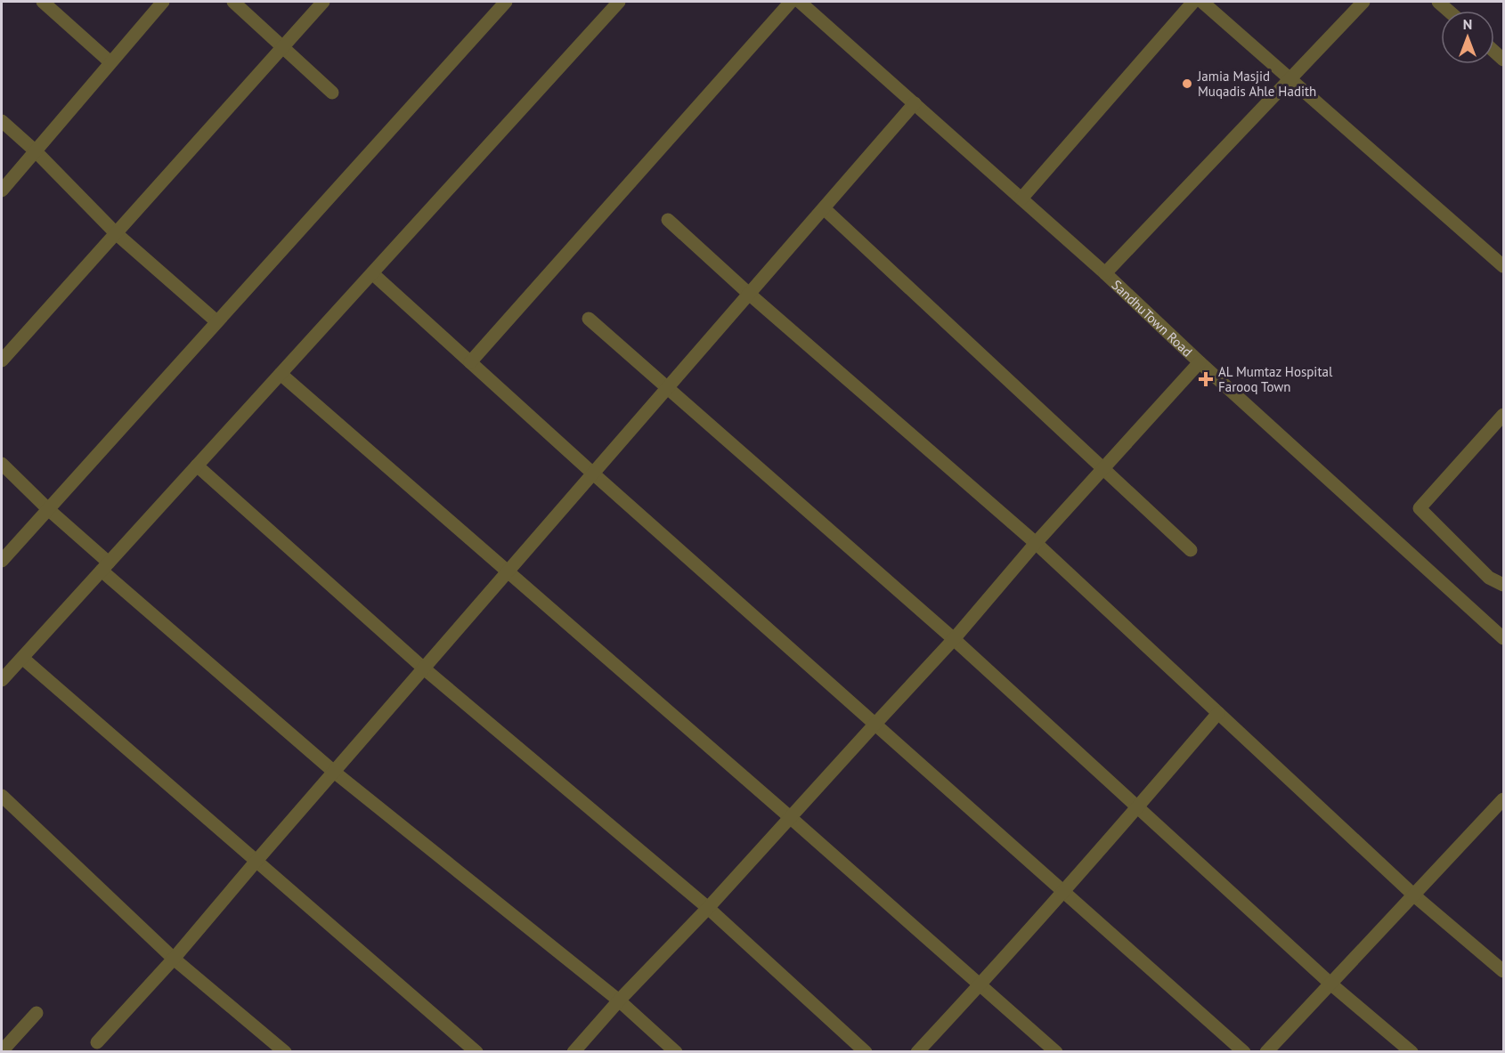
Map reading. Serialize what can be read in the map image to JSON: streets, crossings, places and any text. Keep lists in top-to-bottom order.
{
  "streets": {
    "street": ["SandhuTown Road"]
  },
  "places": {
    "other": ["Jamia Masjid Muqadis Ahle Hadith"],
    "health": ["AL Mumtaz Hospital Farooq Town"]
  },
  "north": "top"
}
